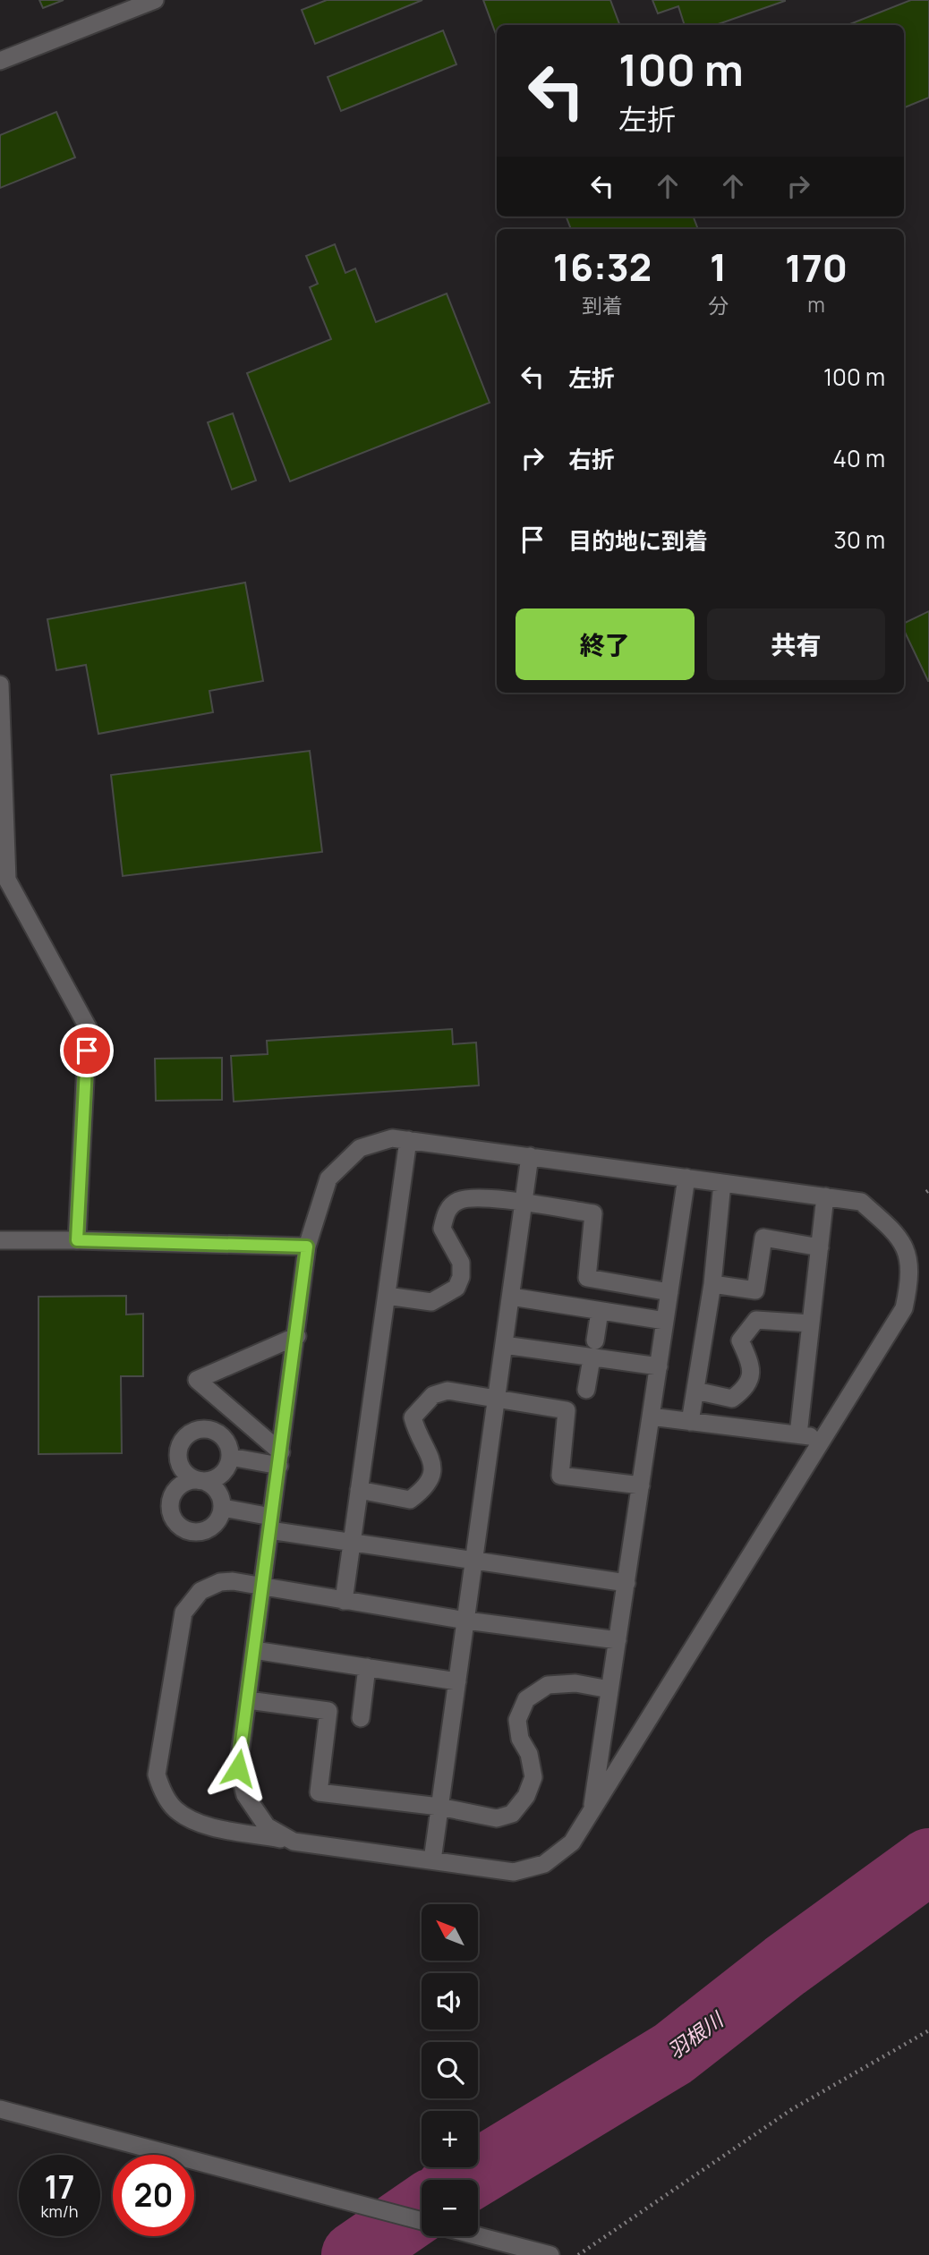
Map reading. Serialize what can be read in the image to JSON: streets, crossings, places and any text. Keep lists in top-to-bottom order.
{
  "water": ["羽根川"],
  "north": "top left",
  "page": {
    "turn": ["100 m", "左折"],
    "eta": [
      "16:32",
      "到着",
      "1",
      "分",
      "170",
      "m"
    ],
    "list": [
      {
        "name": "左折",
        "value": "100 m"
      },
      {
        "name": "右折",
        "value": "40 m"
      },
      {
        "name": "目的地に到着",
        "value": "30 m"
      }
    ],
    "buttons": ["終了", "共有"],
    "map_buttons": ["+", "−"],
    "speed": "17 km/h",
    "limit": "20"
  }
}
